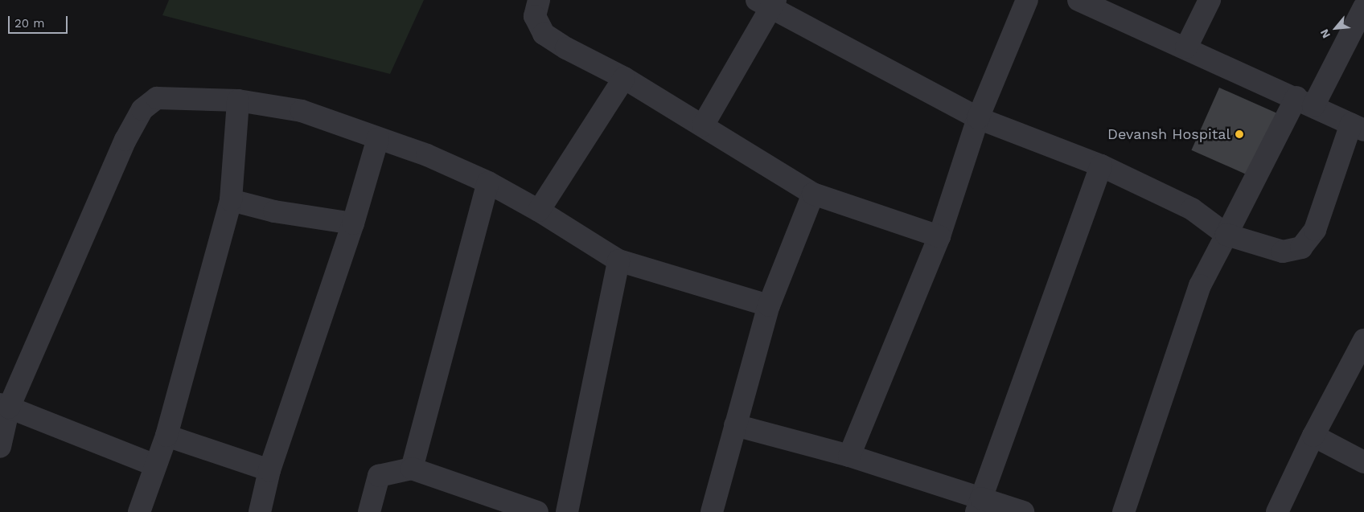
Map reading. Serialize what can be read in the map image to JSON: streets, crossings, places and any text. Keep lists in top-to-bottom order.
{
  "places": ["Devansh Hospital"],
  "scale_bar": "20 m",
  "north": "bottom left"
}
